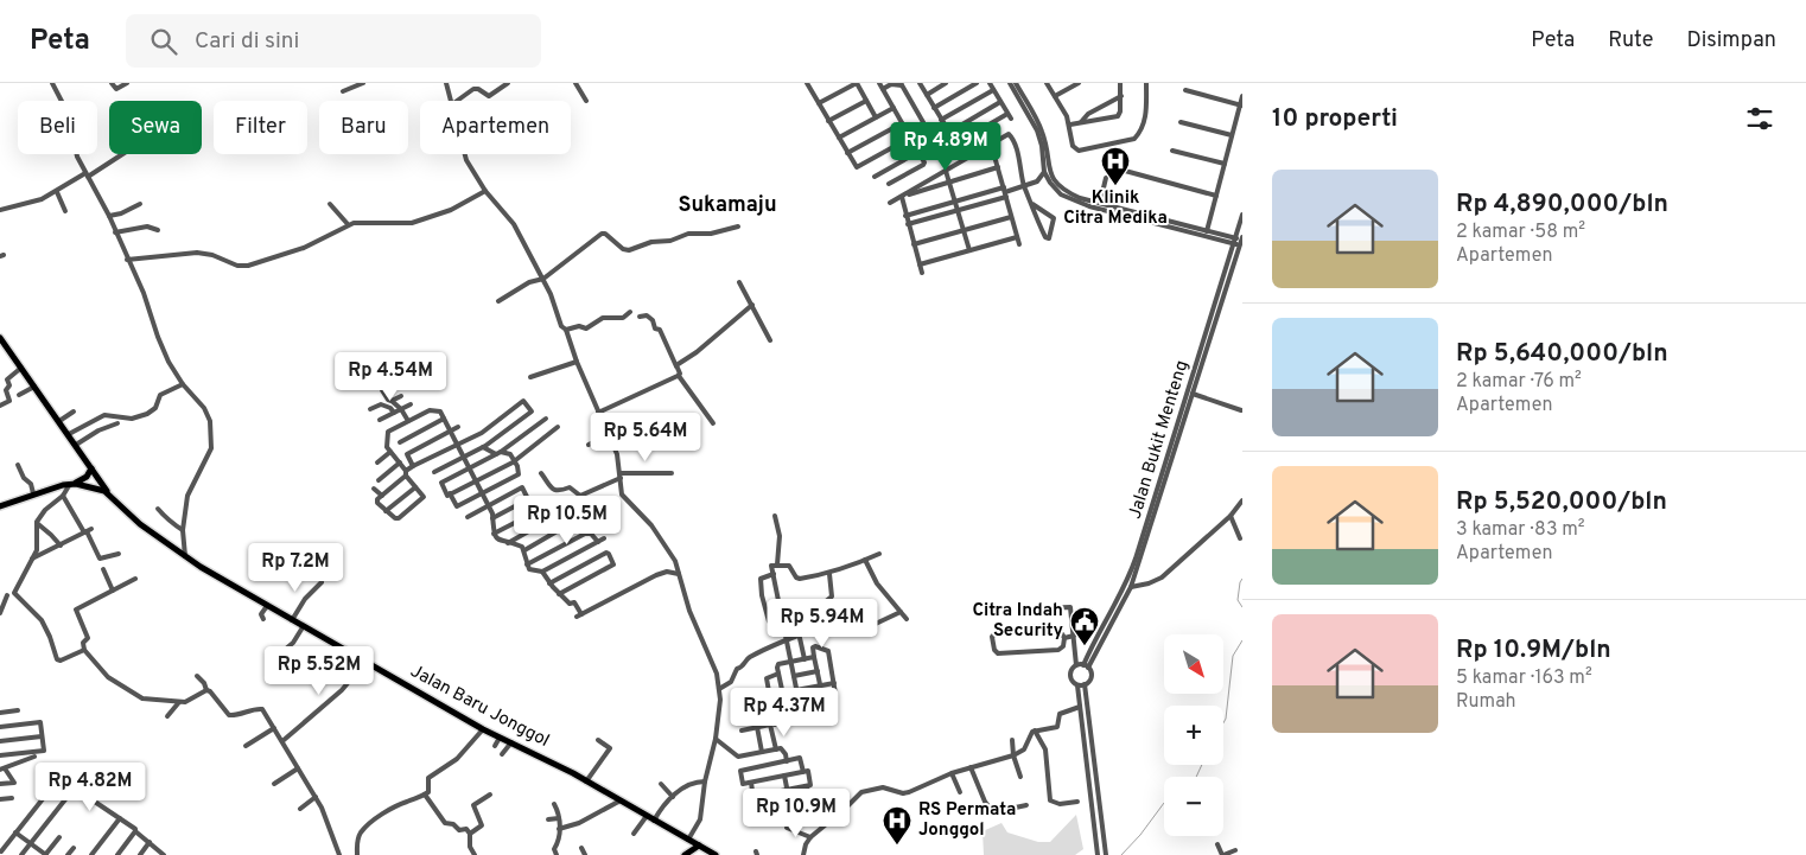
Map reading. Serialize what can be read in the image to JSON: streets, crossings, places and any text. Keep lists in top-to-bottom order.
{
  "streets": {
    "main road": ["Jalan Baru Jonggol"],
    "street": ["Jalan Bukit Menteng"]
  },
  "districts": ["Sukamaju"],
  "places": {
    "hospital": ["Klinik Citra Medika", "RS Permata Jonggol"],
    "public building": ["Citra Indah Security"]
  },
  "north": "bottom right",
  "page": {
    "header": "Peta",
    "search": "Cari di sini",
    "nav": ["Peta", "Rute", "Disimpan"],
    "heading": "10 properti",
    "chip": [
      "Beli",
      "Sewa",
      "Filter",
      "Baru",
      "Apartemen"
    ],
    "price": [
      "Rp 4.89M",
      "Rp 4.54M",
      "Rp 5.64M",
      "Rp 10.5M",
      "Rp 7.2M",
      "Rp 5.94M",
      "Rp 5.52M",
      "Rp 4.37M",
      "Rp 4.82M",
      "Rp 10.9M"
    ],
    "list": [
      {
        "name": "Rp 4,890,000/bln",
        "note": "2 kamar · 58 m² · Apartemen"
      },
      {
        "name": "Rp 5,640,000/bln",
        "note": "2 kamar · 76 m² · Apartemen"
      },
      {
        "name": "Rp 5,520,000/bln",
        "note": "3 kamar · 83 m² · Apartemen"
      },
      {
        "name": "Rp 10.9M/bln",
        "note": "5 kamar · 163 m² · Rumah"
      }
    ],
    "map_buttons": ["+", "−"]
  }
}
